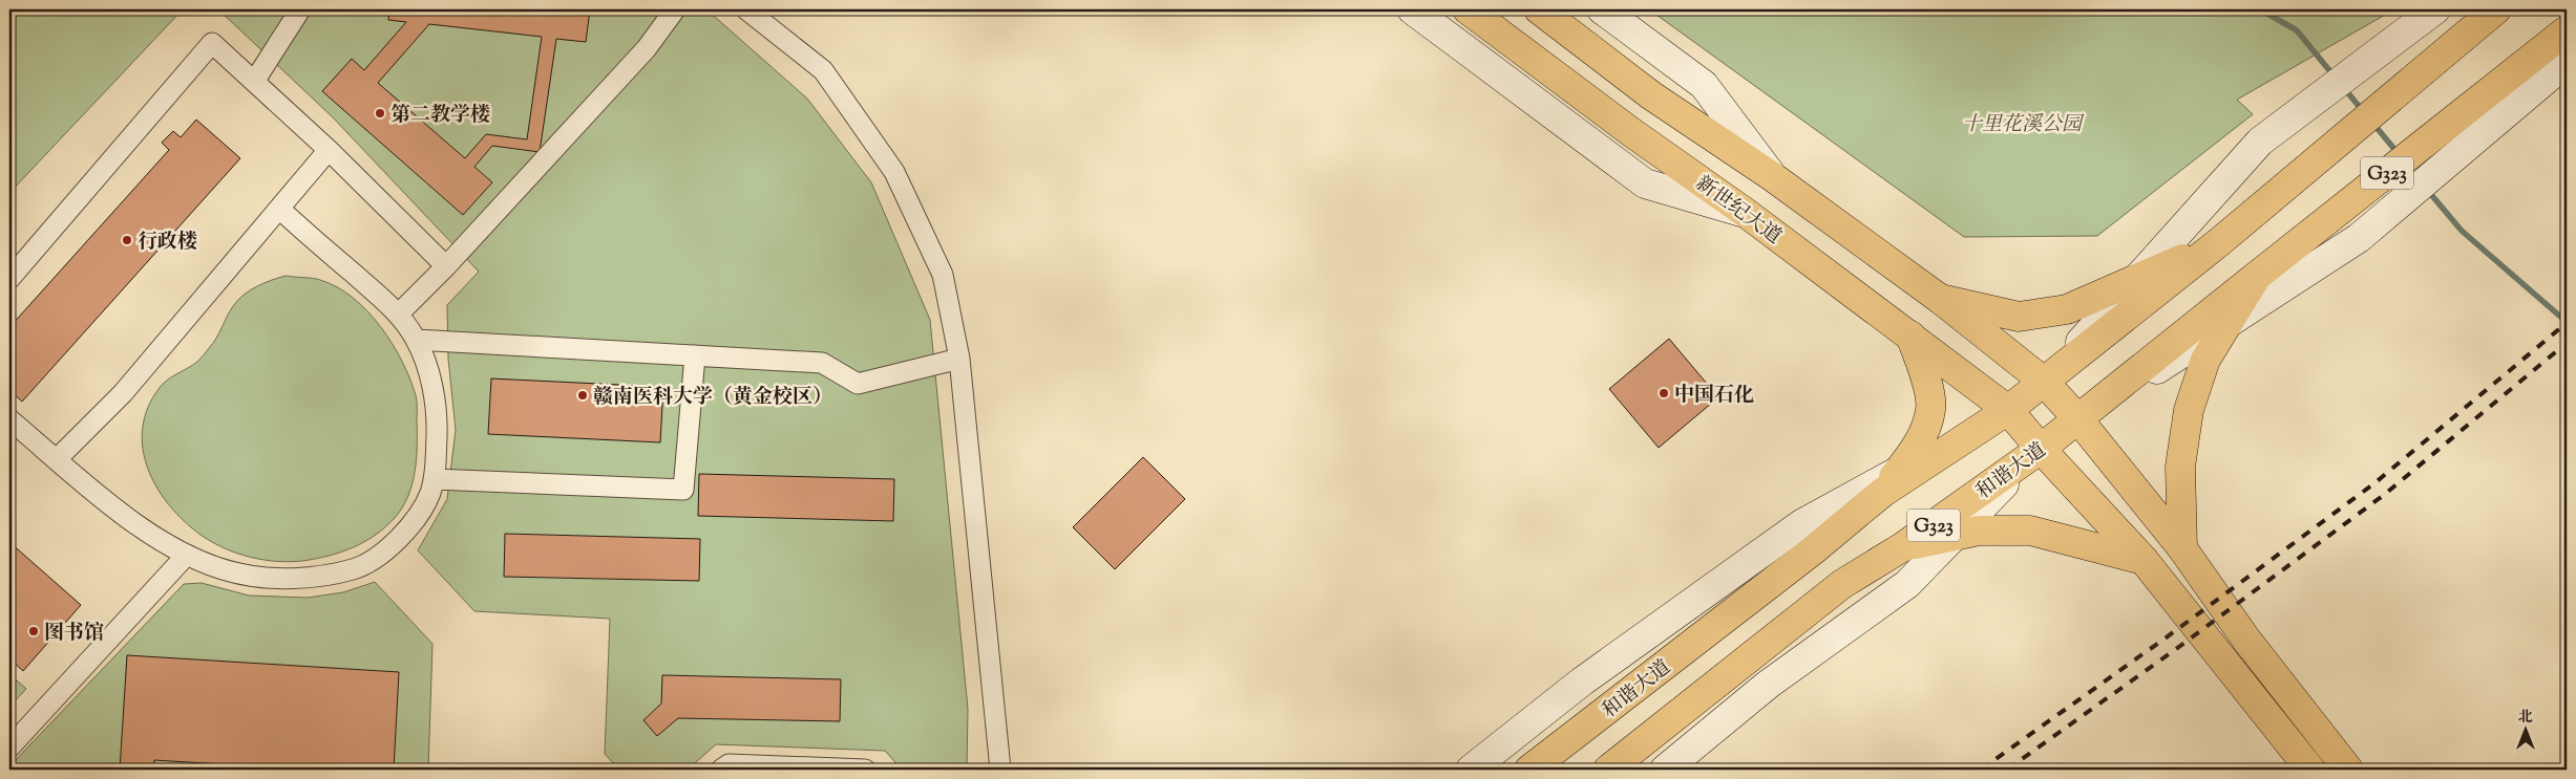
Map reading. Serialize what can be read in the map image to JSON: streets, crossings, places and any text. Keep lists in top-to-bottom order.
{
  "streets": {
    "main road": ["G323", "新世纪大道", "和谐大道"]
  },
  "crossings": [
    ["G323", "和谐大道"],
    ["新世纪大道", "和谐大道"]
  ],
  "parks": ["十里花溪公园"],
  "places": [
    "第二教学楼",
    "行政楼",
    "中国石化",
    "赣南医科大学（黄金校区）",
    "图书馆"
  ],
  "north": "top"
}
